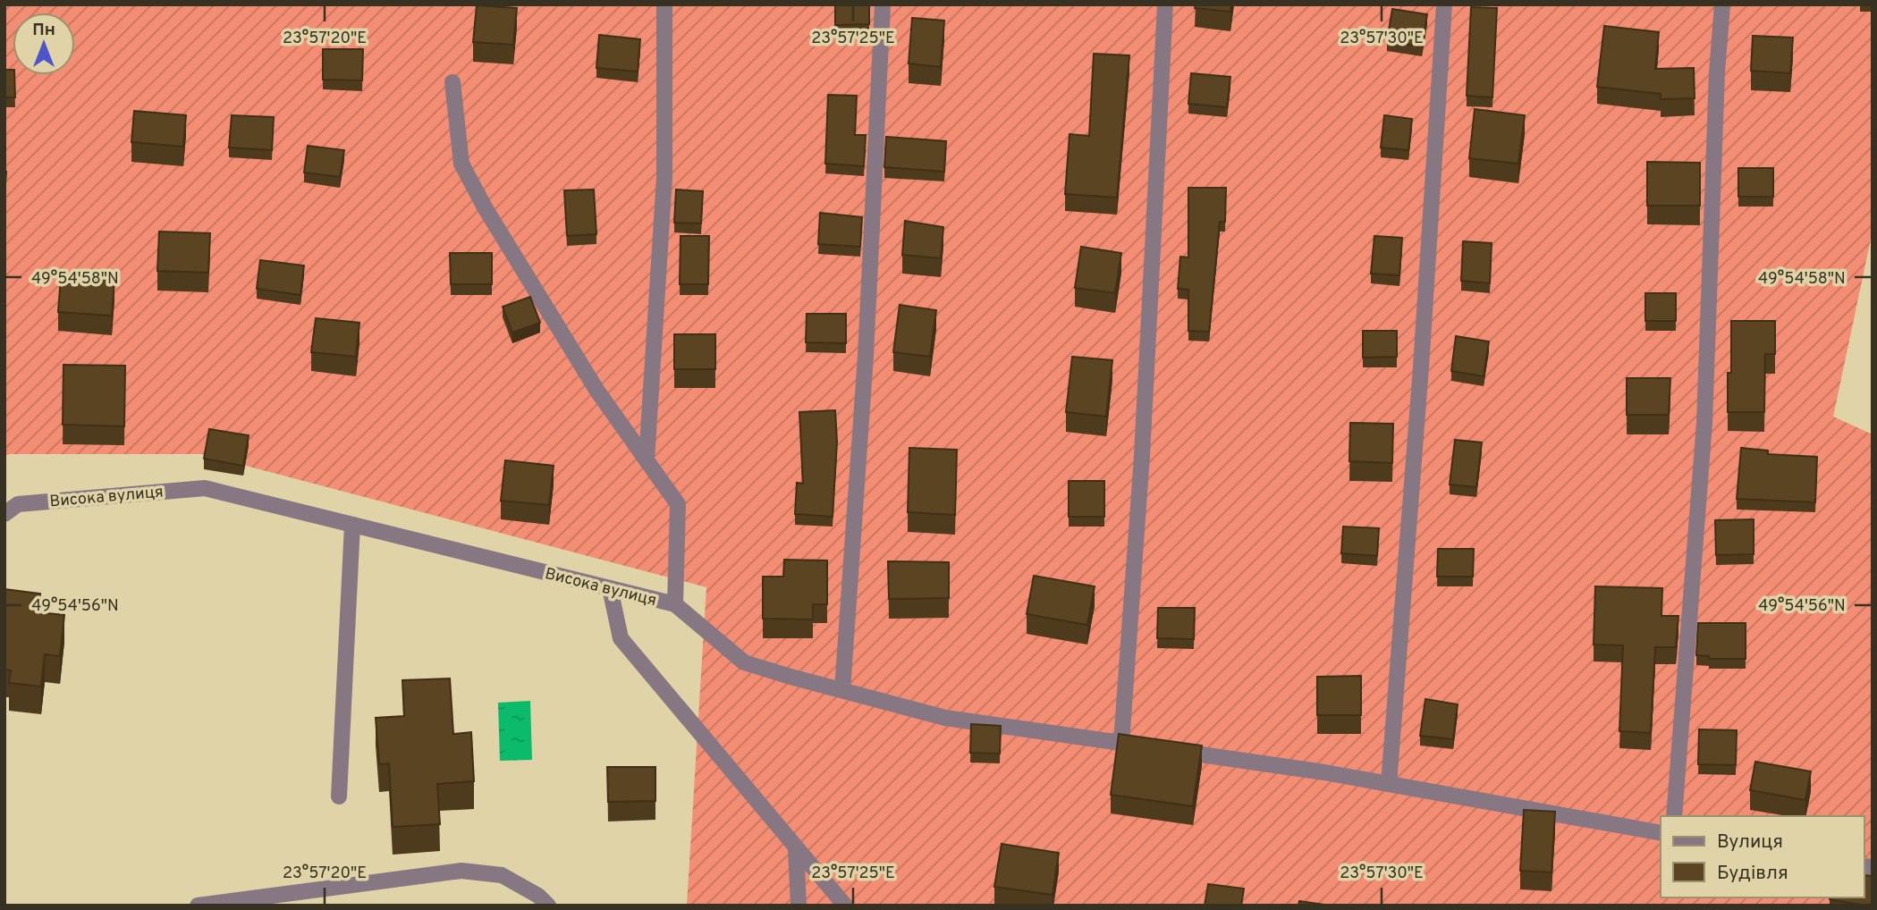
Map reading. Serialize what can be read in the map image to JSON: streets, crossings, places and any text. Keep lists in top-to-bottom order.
{
  "streets": {
    "street": ["Висока вулиця"]
  },
  "legend": ["Вулиця", "Будівля"],
  "north": "top",
  "coordinates": [
    "23°57'20\"E",
    "23°57'25\"E",
    "23°57'30\"E",
    "49°54'58\"N",
    "49°54'56\"N"
  ]
}
